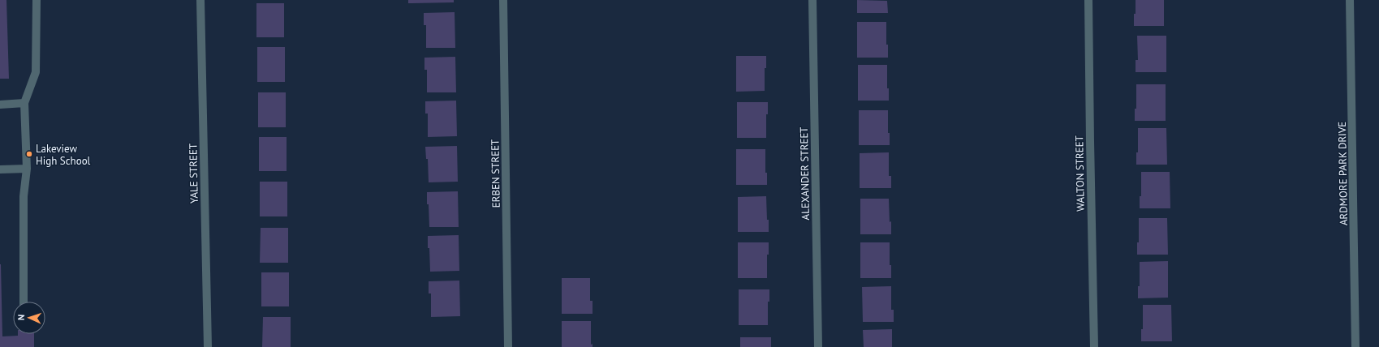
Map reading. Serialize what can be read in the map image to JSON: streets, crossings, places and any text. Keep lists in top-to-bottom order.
{
  "streets": {
    "street": [
      "YALE STREET",
      "ERBEN STREET",
      "ALEXANDER STREET",
      "WALTON STREET",
      "ARDMORE PARK DRIVE"
    ]
  },
  "places": ["Lakeview High School"],
  "north": "left"
}
